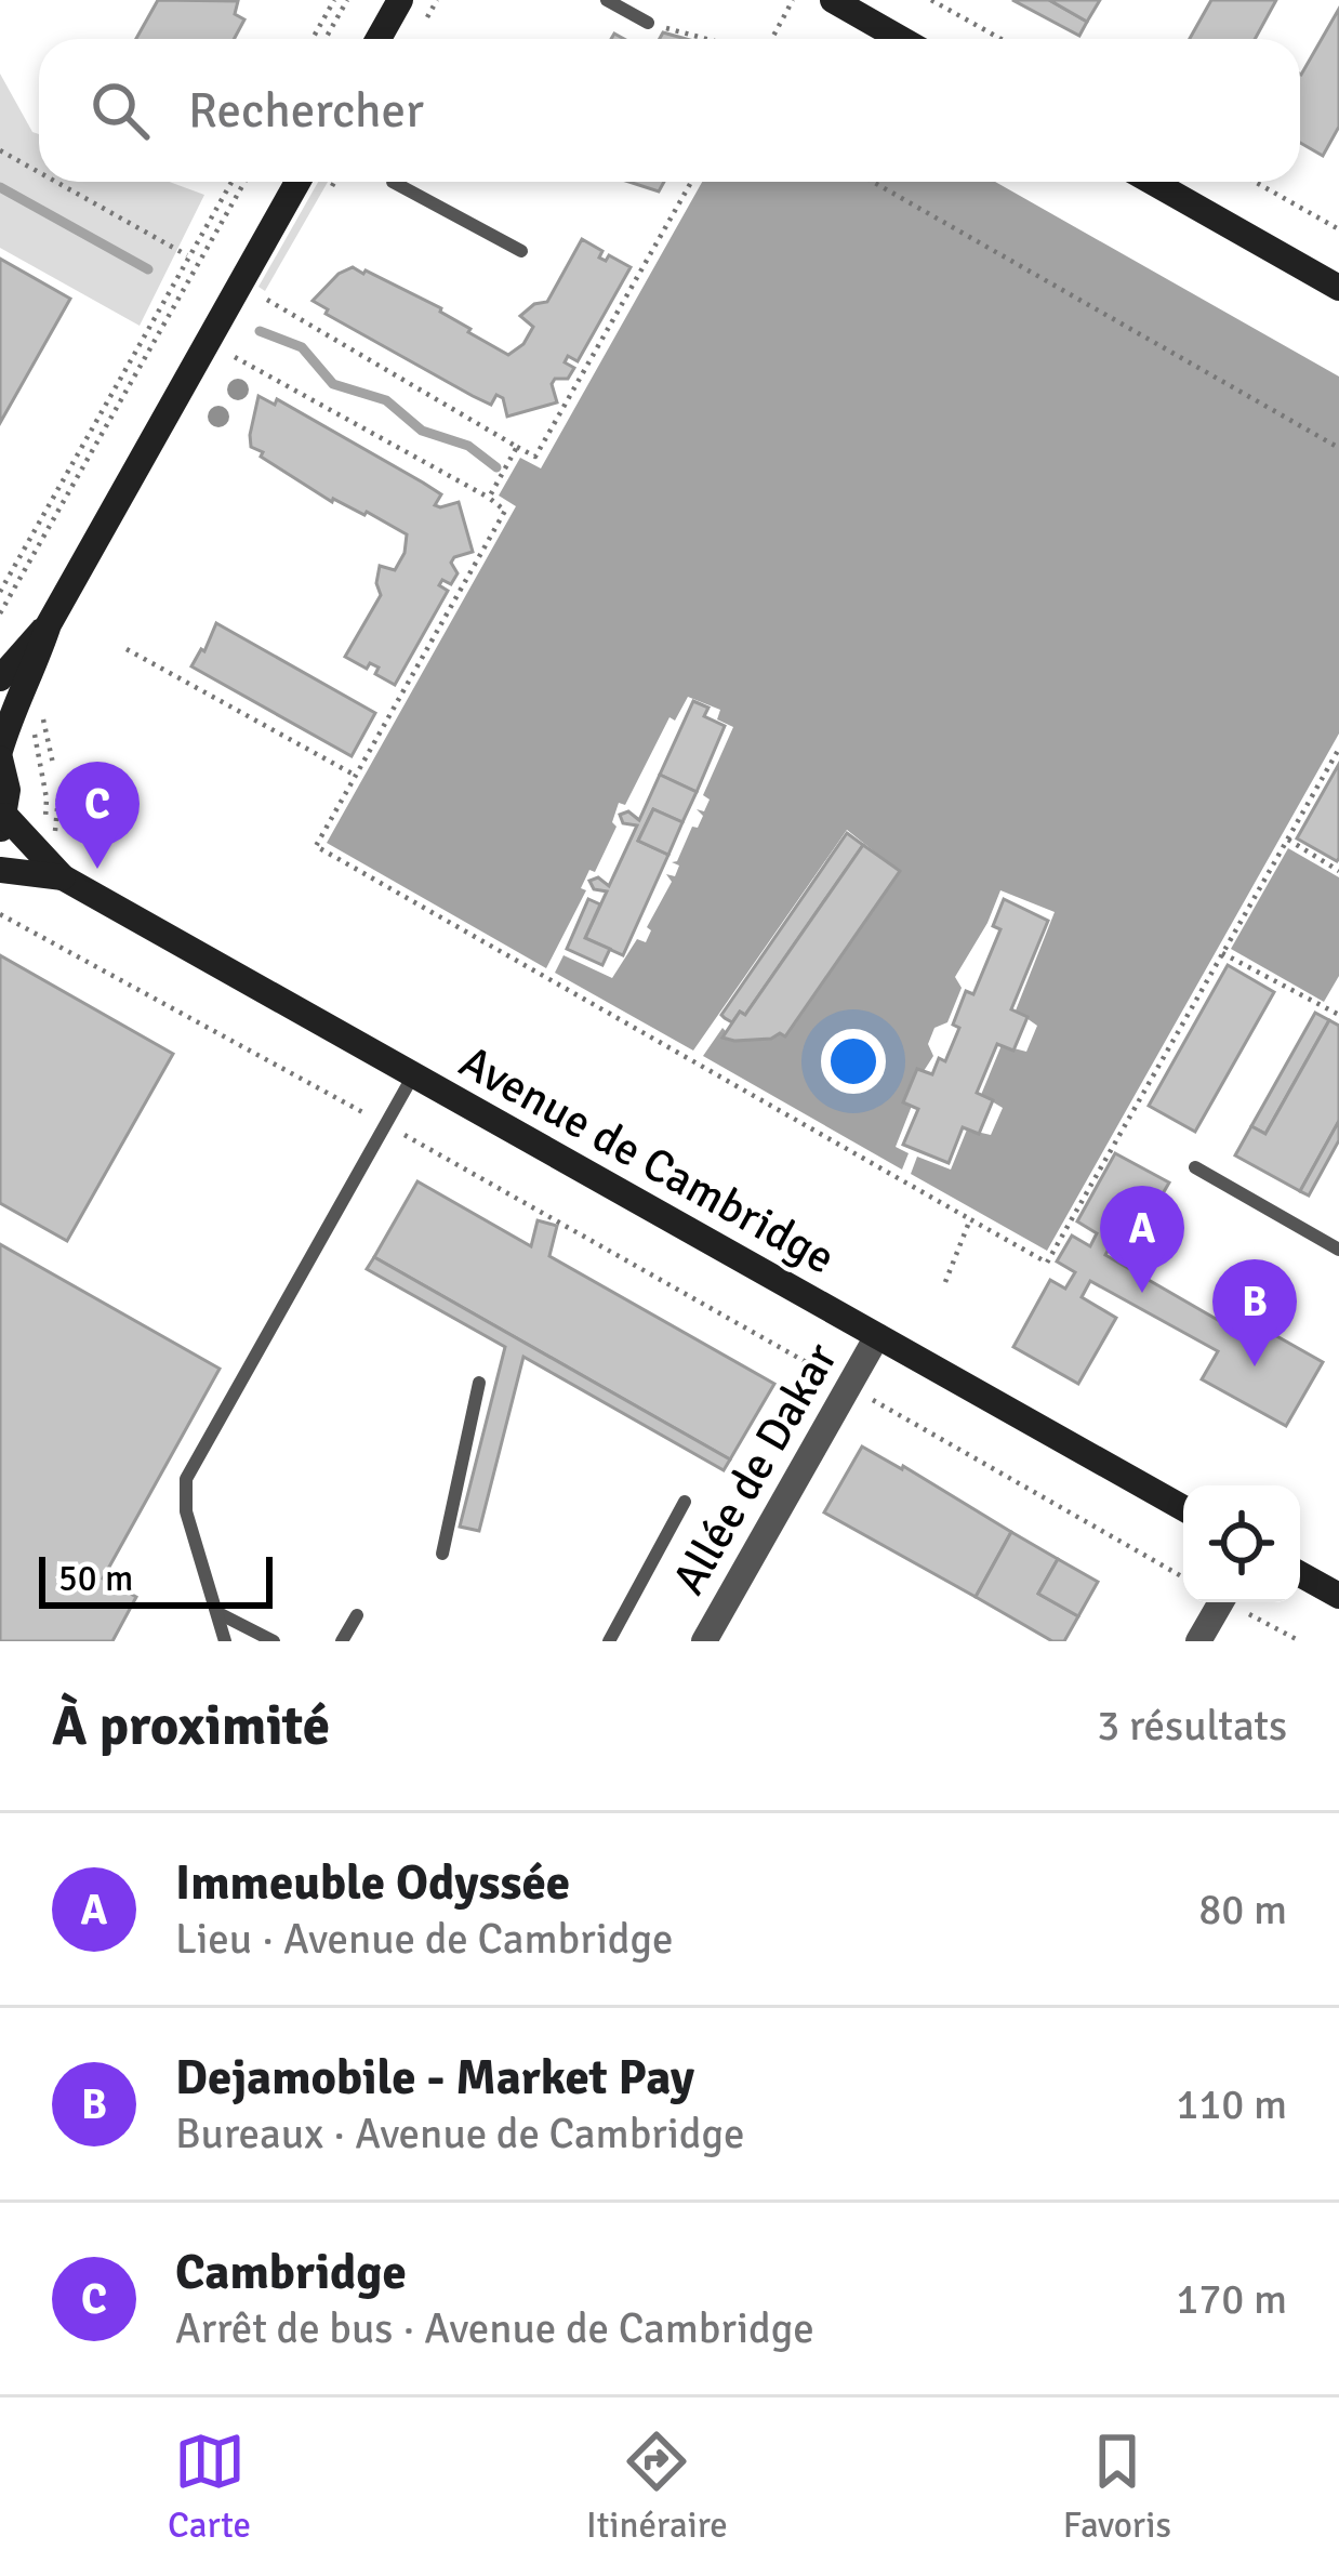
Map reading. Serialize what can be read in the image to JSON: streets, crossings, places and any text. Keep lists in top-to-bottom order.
{
  "streets": {
    "street": ["Avenue de Cambridge", "Allée de Dakar"]
  },
  "crossings": [
    ["Avenue de Cambridge", "Allée de Dakar"]
  ],
  "scale_bar": "50 m",
  "page": {
    "search": "Rechercher",
    "pins": ["C", "A", "B"],
    "scale": "50 m",
    "heading": ["À proximité", "3 résultats"],
    "list": [
      {
        "mark": "A",
        "name": "Immeuble Odyssée",
        "note": "Lieu · Avenue de Cambridge",
        "value": "80 m"
      },
      {
        "mark": "B",
        "name": "Dejamobile - Market Pay",
        "note": "Bureaux · Avenue de Cambridge",
        "value": "110 m"
      },
      {
        "mark": "C",
        "name": "Cambridge",
        "note": "Arrêt de bus · Avenue de Cambridge",
        "value": "170 m"
      }
    ],
    "nav": ["Carte", "Itinéraire", "Favoris"]
  }
}
